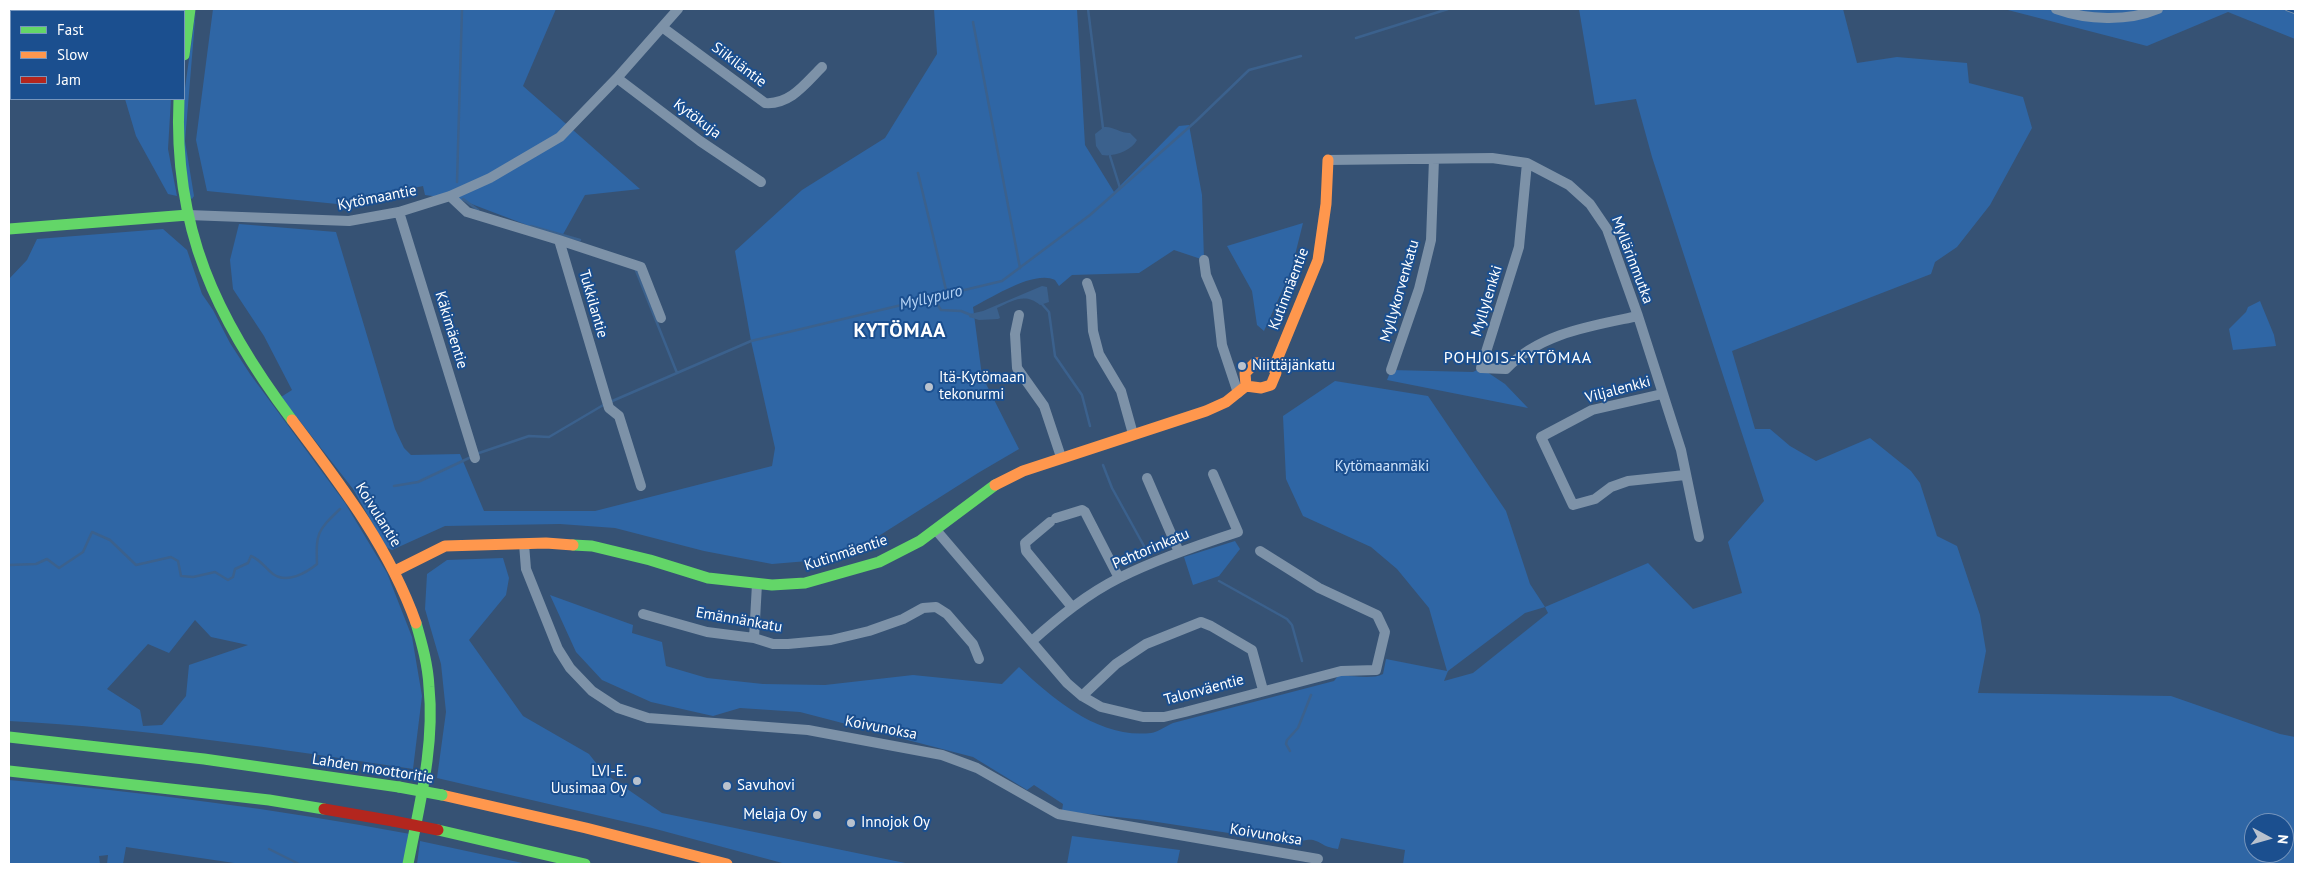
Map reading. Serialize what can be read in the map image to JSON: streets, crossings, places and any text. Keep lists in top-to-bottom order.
{
  "streets": {
    "main road": [
      "Kytömaantie",
      "Kutinmäentie",
      "Koivulantie",
      "Lahden moottoritie"
    ],
    "street": [
      "Siikiläntie",
      "Kytökuja",
      "Myllärinmutka",
      "Myllykorvenkatu",
      "Myllylenkki",
      "Tukkilantie",
      "Käkimäentie",
      "Viljalenkki",
      "Pehtorinkatu",
      "Emännänkatu",
      "Talonväentie",
      "Koivunoksa"
    ]
  },
  "crossings": [
    ["Siikiläntie", "Kytömaantie"],
    ["Kytökuja", "Kytömaantie"],
    ["Kytömaantie", "Käkimäentie"],
    ["Kytömaantie", "Koivulantie"],
    ["Myllärinmutka", "Kutinmäentie"],
    ["Myllärinmutka", "Myllykorvenkatu"],
    ["Myllärinmutka", "Myllylenkki"],
    ["Myllärinmutka", "Viljalenkki"],
    ["Kutinmäentie", "Koivulantie"],
    ["Kutinmäentie", "Talonväentie"],
    ["Kutinmäentie", "Koivunoksa"],
    ["Pehtorinkatu", "Talonväentie"]
  ],
  "districts": ["KYTÖMAA", "POHJOIS-KYTÖMAA"],
  "water": ["Myllypuro"],
  "parks": ["Kytömaanmäki"],
  "places": [
    "Niittäjänkatu",
    "Itä-Kytömaan tekonurmi",
    "LVI-E. Uusimaa Oy",
    "Savuhovi",
    "Melaja Oy",
    "Innojok Oy"
  ],
  "legend": ["Fast", "Slow", "Jam"],
  "north": "right"
}
